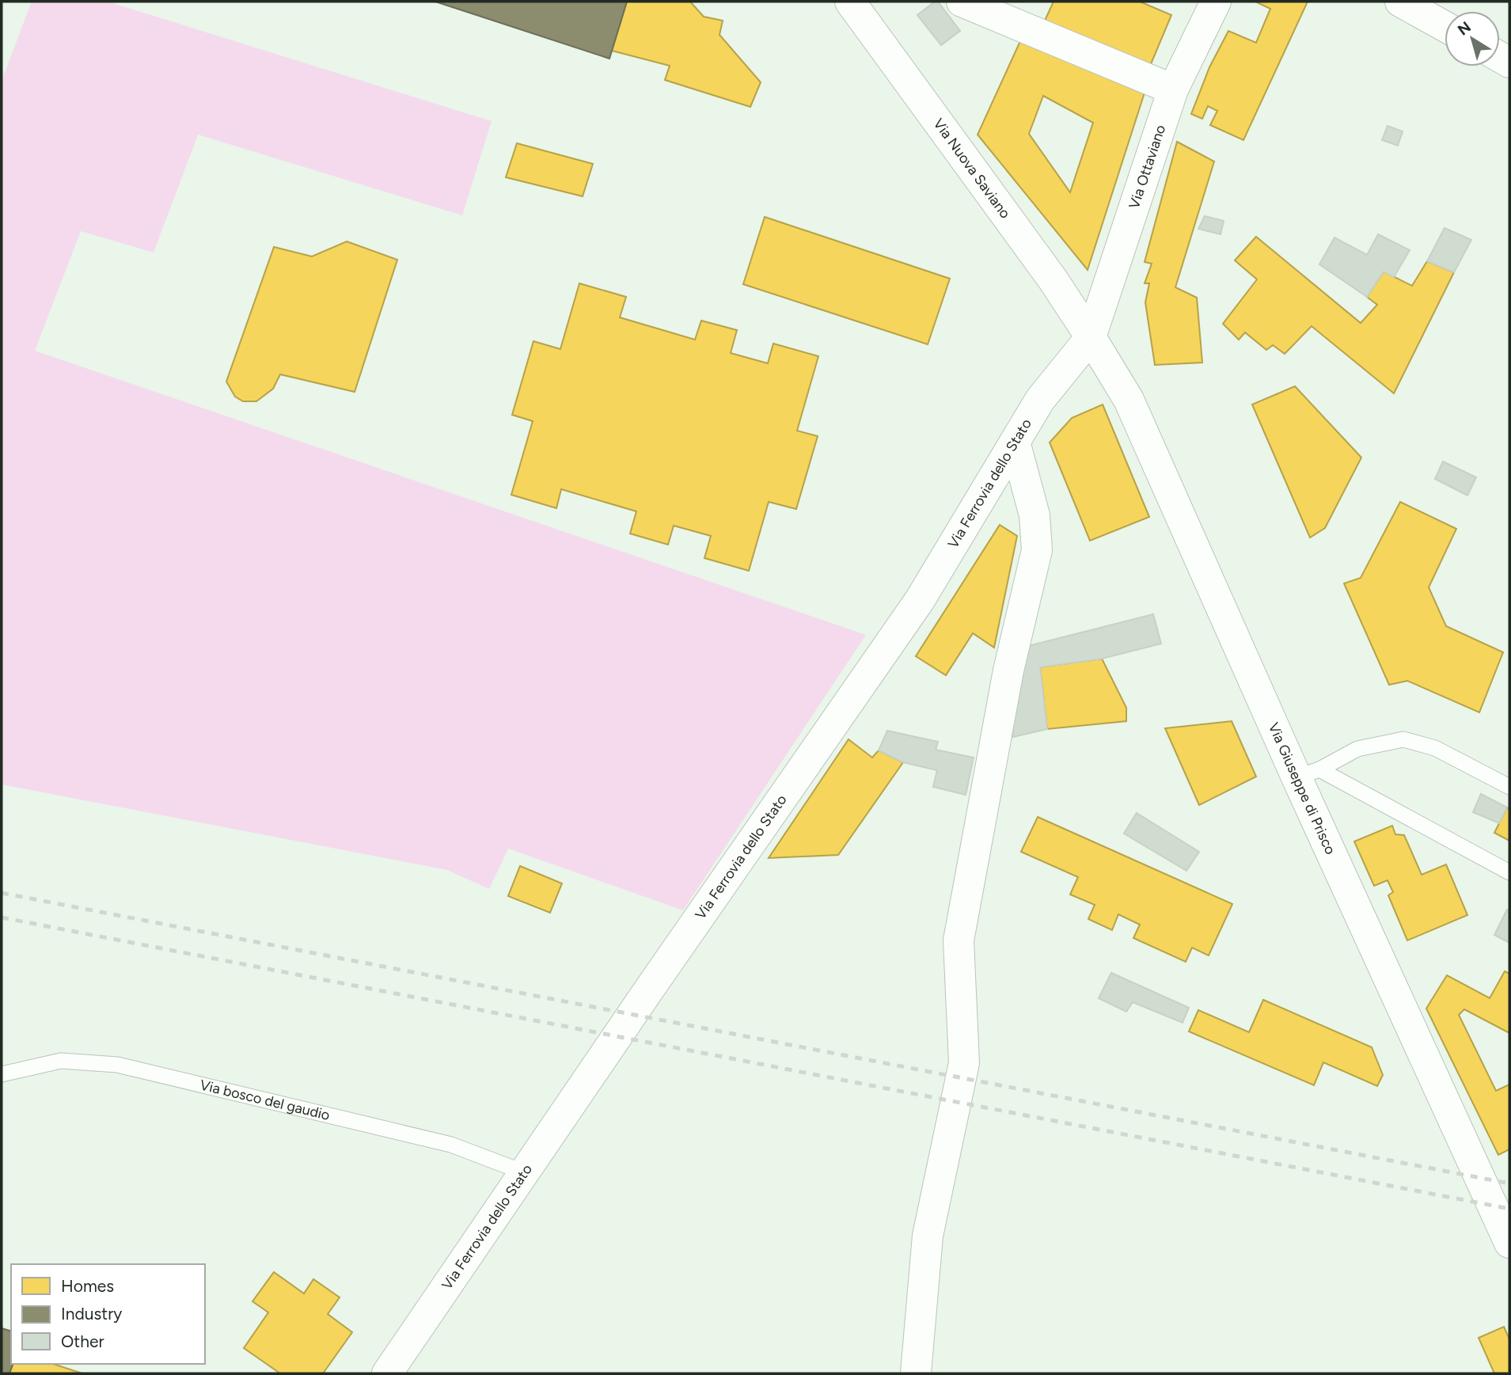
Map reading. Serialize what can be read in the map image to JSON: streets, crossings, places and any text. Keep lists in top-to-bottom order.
{
  "streets": {
    "main road": [
      "Via Ottaviano",
      "Via Nuova Saviano",
      "Via Ferrovia dello Stato",
      "Via Giuseppe di Prisco"
    ],
    "lane": ["Via bosco del gaudio"]
  },
  "crossings": [
    ["Via Ottaviano", "Via Nuova Saviano"],
    ["Via Ottaviano", "Via Ferrovia dello Stato"],
    ["Via Ottaviano", "Via Giuseppe di Prisco"],
    ["Via Nuova Saviano", "Via Ferrovia dello Stato"],
    ["Via Nuova Saviano", "Via Giuseppe di Prisco"],
    ["Via Ferrovia dello Stato", "Via Giuseppe di Prisco"],
    ["Via Ferrovia dello Stato", "Via bosco del gaudio"]
  ],
  "legend": ["Homes", "Industry", "Other"],
  "north": "top left"
}
